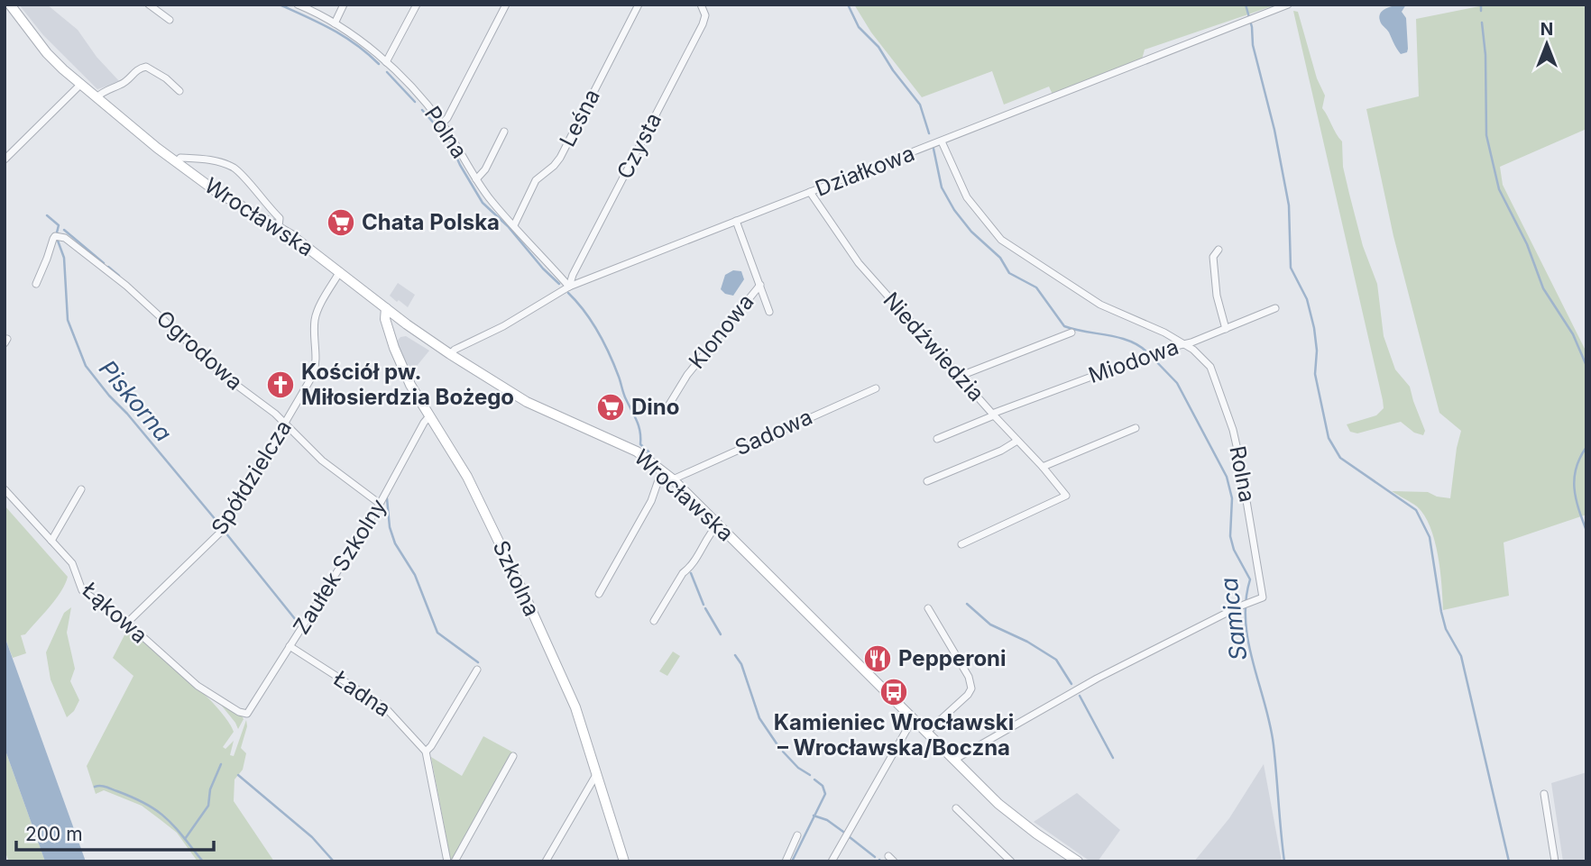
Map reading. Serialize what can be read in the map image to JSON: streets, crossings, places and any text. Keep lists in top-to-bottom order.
{
  "streets": {
    "main road": ["Wrocławska", "Szkolna"],
    "street": [
      "Leśna",
      "Polna",
      "Czysta",
      "Działkowa",
      "Klonowa",
      "Niedźwiedzia",
      "Ogrodowa",
      "Miodowa",
      "Sadowa",
      "Rolna",
      "Spółdzielcza",
      "Zaułek Szkolny",
      "Łąkowa",
      "Ładna"
    ]
  },
  "crossings": [
    ["Leśna", "Polna"],
    ["Polna", "Czysta"],
    ["Polna", "Działkowa"],
    ["Czysta", "Działkowa"],
    ["Działkowa", "Wrocławska"],
    ["Działkowa", "Niedźwiedzia"],
    ["Działkowa", "Rolna"],
    ["Wrocławska", "Sadowa"],
    ["Wrocławska", "Rolna"],
    ["Wrocławska", "Spółdzielcza"],
    ["Wrocławska", "Szkolna"],
    ["Niedźwiedzia", "Miodowa"],
    ["Ogrodowa", "Spółdzielcza"],
    ["Ogrodowa", "Zaułek Szkolny"],
    ["Miodowa", "Rolna"],
    ["Spółdzielcza", "Łąkowa"],
    ["Zaułek Szkolny", "Szkolna"],
    ["Zaułek Szkolny", "Łąkowa"],
    ["Zaułek Szkolny", "Ładna"]
  ],
  "water": ["Piskorna", "Samica"],
  "places": {
    "supermarket": ["Chata Polska", "Dino"],
    "church": ["Kościół pw. Miłosierdzia Bożego"],
    "restaurant": ["Pepperoni"],
    "bus stop": ["Kamieniec Wrocławski – Wrocławska/Boczna"]
  },
  "scale_bar": "200 m",
  "north": "top"
}
